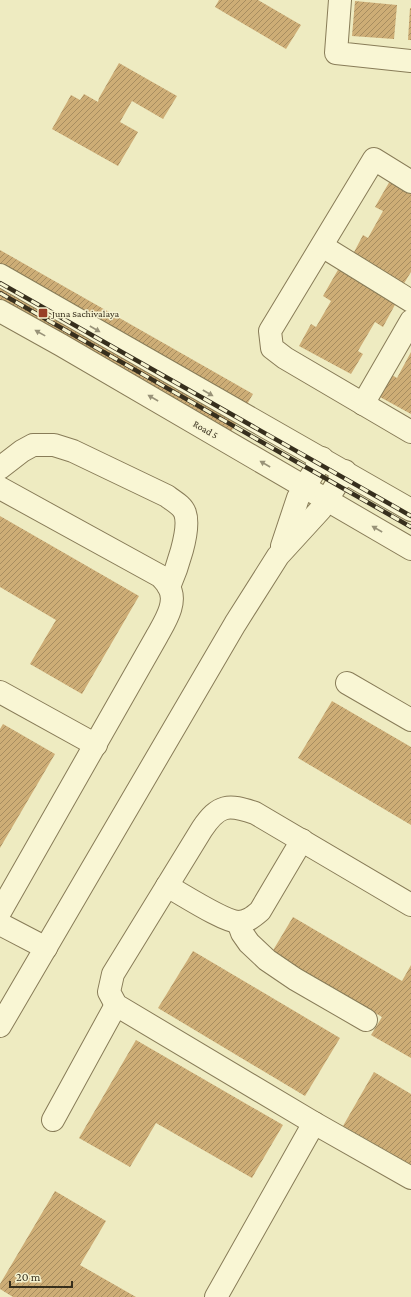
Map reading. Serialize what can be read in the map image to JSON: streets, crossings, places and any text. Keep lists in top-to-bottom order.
{
  "streets": {
    "street": ["Road 5"]
  },
  "places": {
    "transit": ["Juna Sachivalaya"]
  },
  "scale_bar": "20 m"
}
